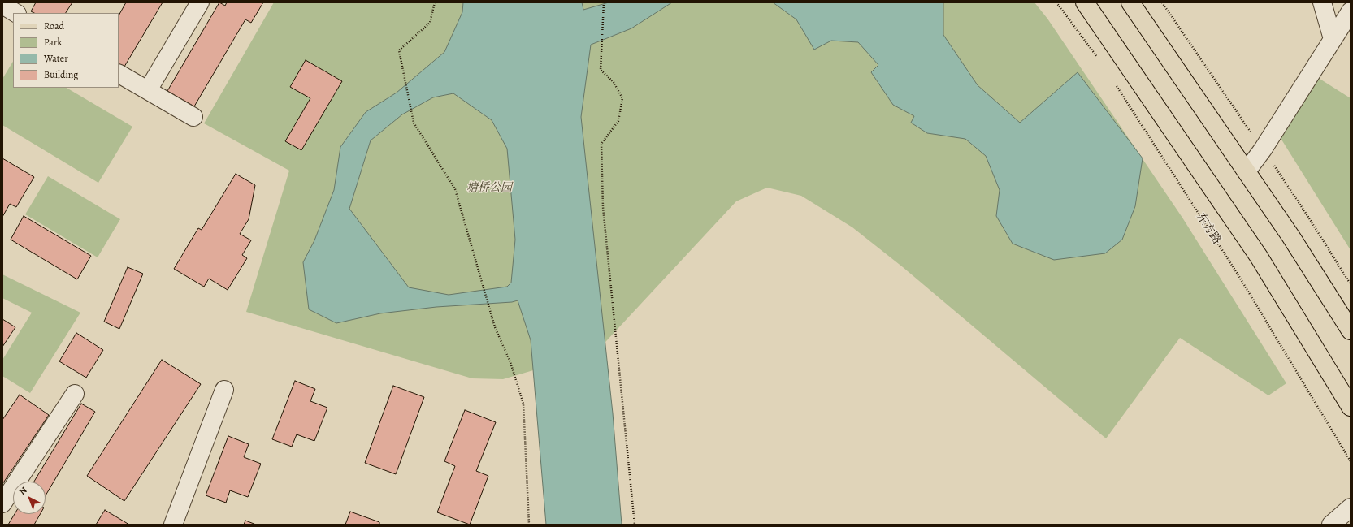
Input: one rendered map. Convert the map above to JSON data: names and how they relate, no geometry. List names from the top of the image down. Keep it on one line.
{"streets":{"path":["东方路"]},"parks":["塘桥公园"],"legend":["Road","Park","Water","Building"],"north":"top left"}
